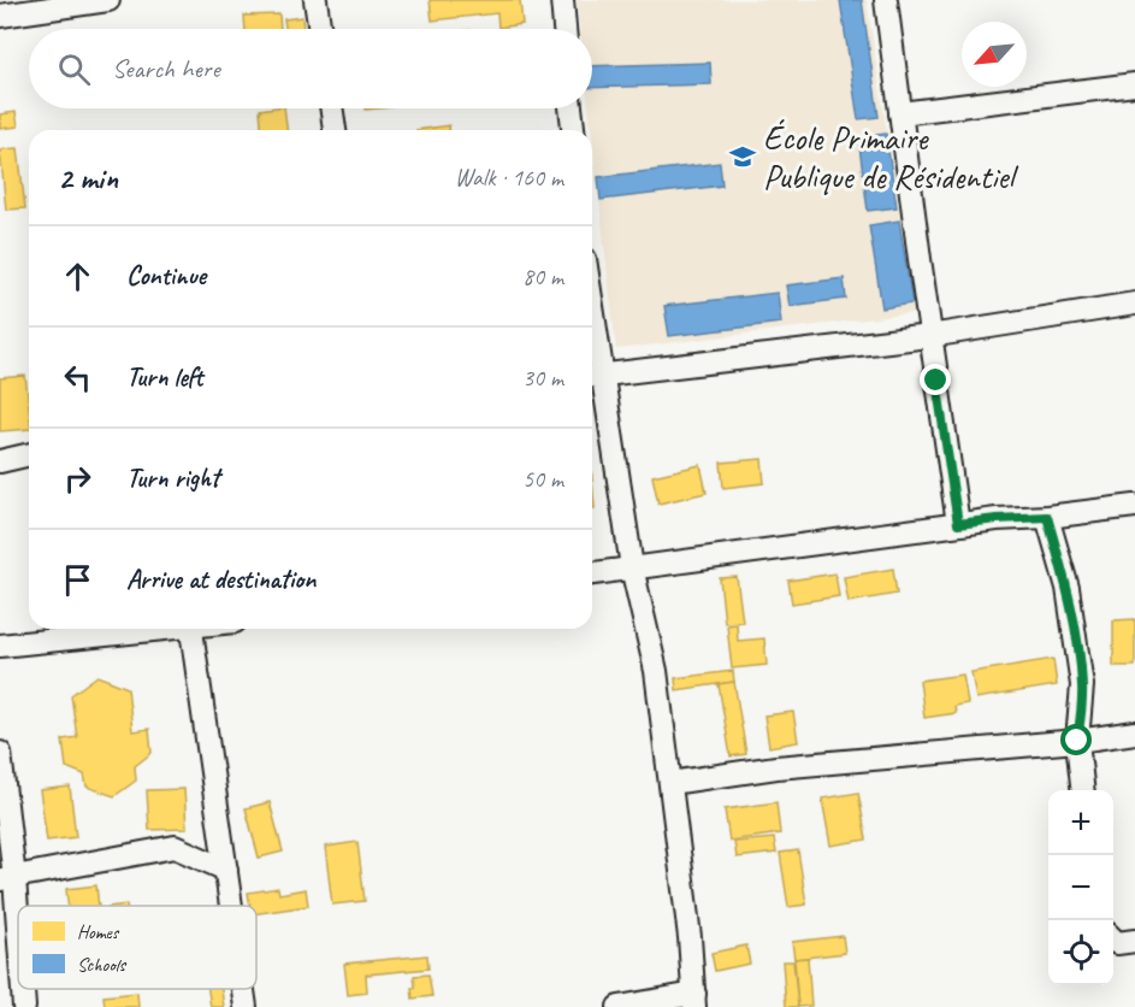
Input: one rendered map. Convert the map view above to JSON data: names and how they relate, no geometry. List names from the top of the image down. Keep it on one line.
{"places":{"school or university":["École Primaire Publique de Résidentiel"]},"legend":["Homes","Schools"],"north":"bottom left","page":{"search":"Search here","heading":["2 min","Walk · 160 m"],"list":[["Continue","80 m"],["Turn left","30 m"],["Turn right","50 m"],"Arrive at destination"],"map_buttons":["+","−"]}}
